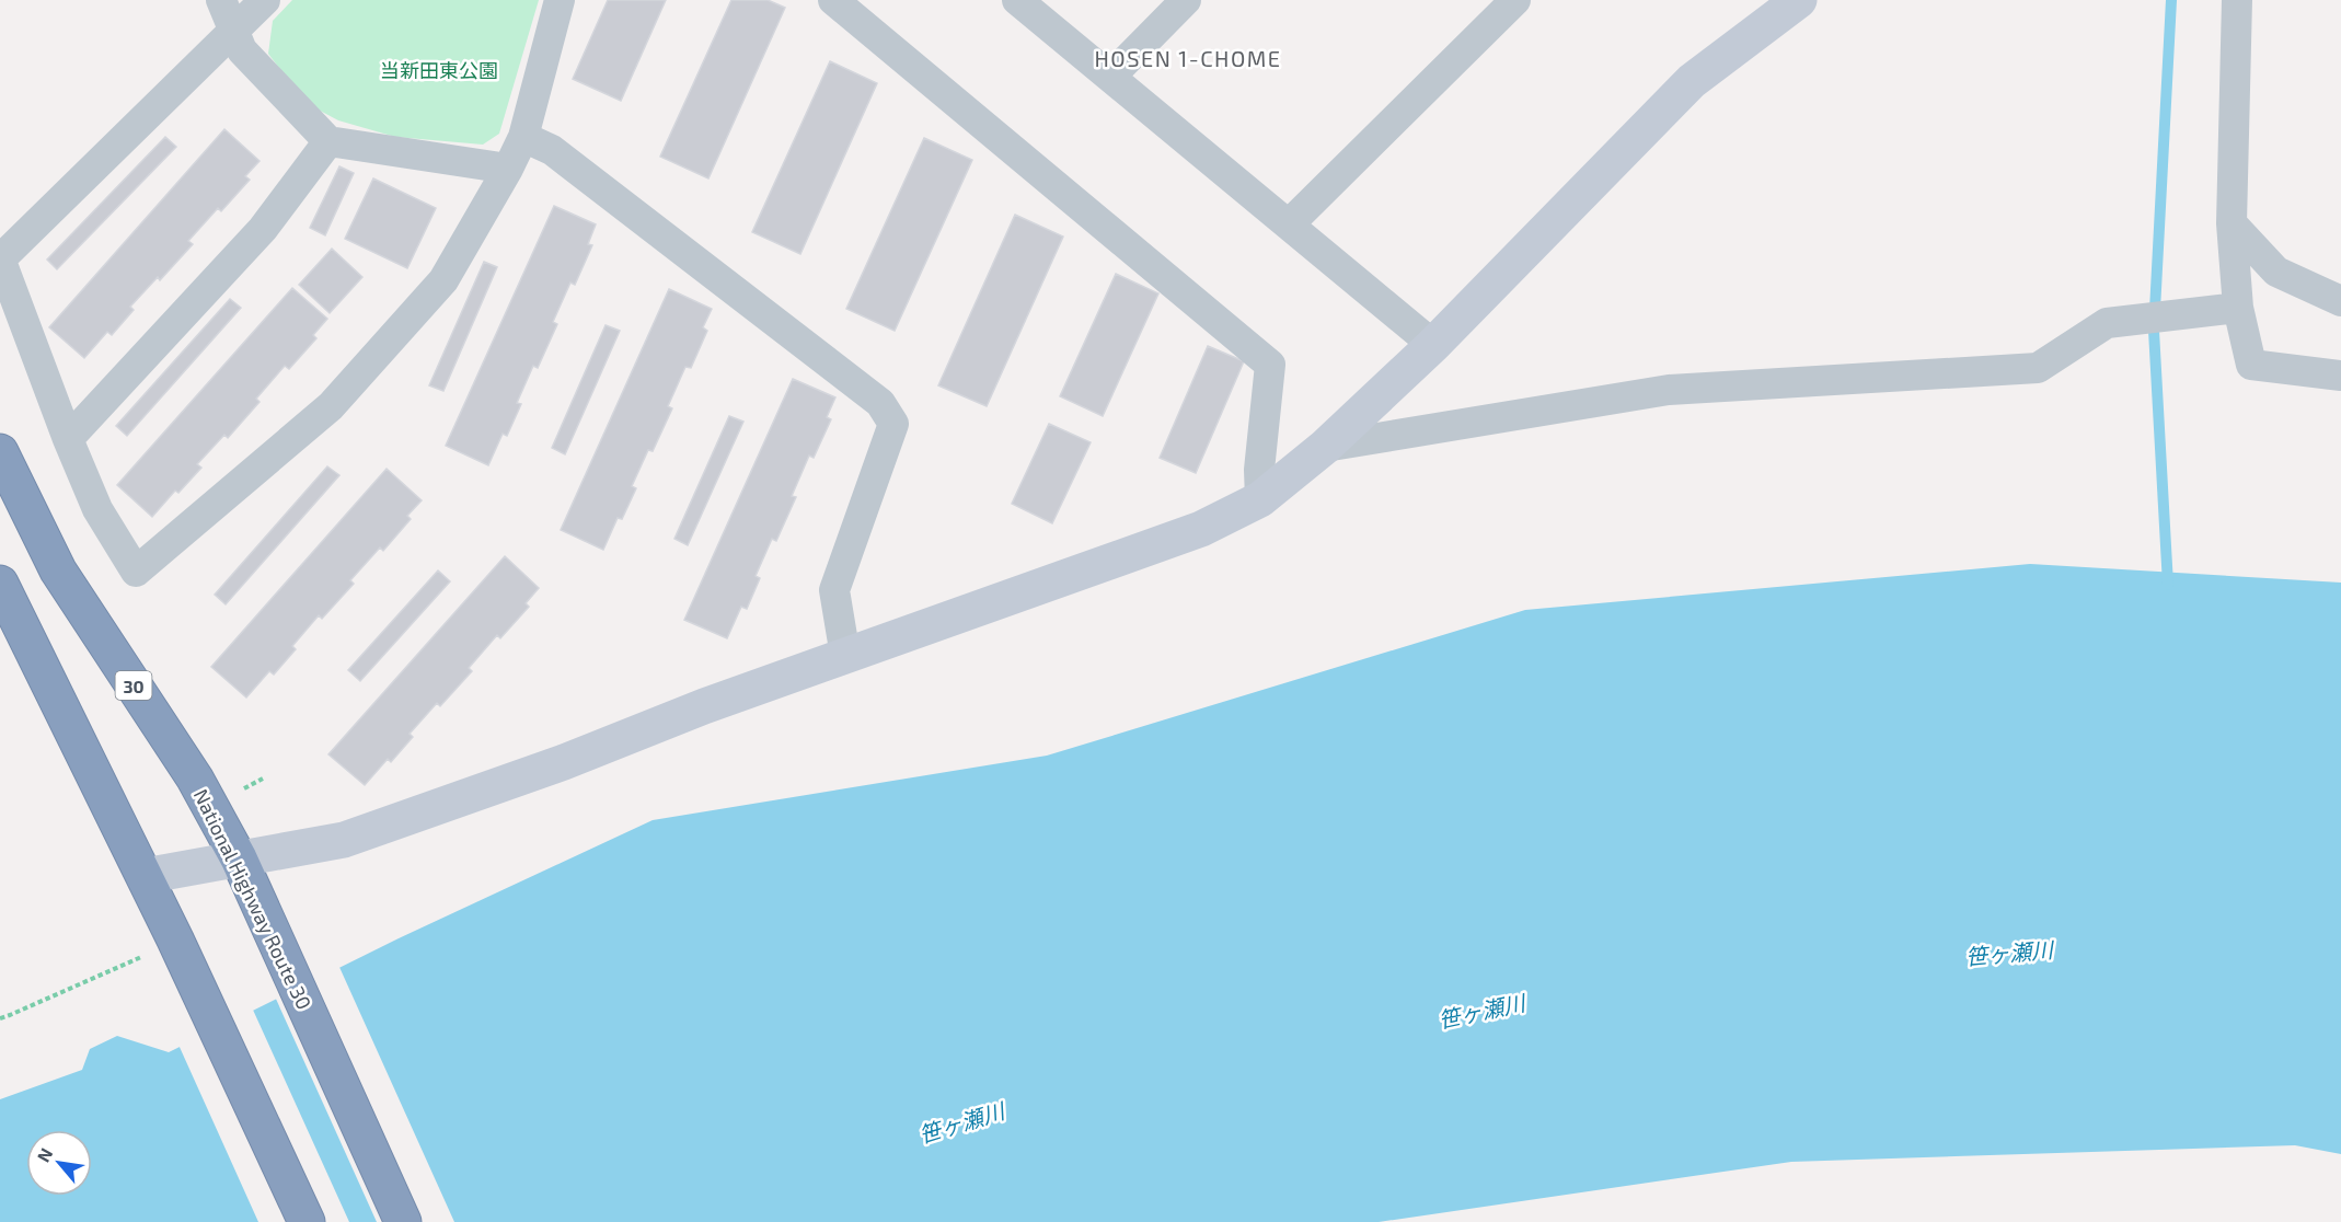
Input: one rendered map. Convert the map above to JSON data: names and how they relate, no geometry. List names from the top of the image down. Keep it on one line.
{"streets":{"highway":["30","National Highway Route 30"]},"districts":["HOSEN 1-CHOME"],"water":["笹ヶ瀬川"],"parks":["当新田東公園"],"north":"top left"}
